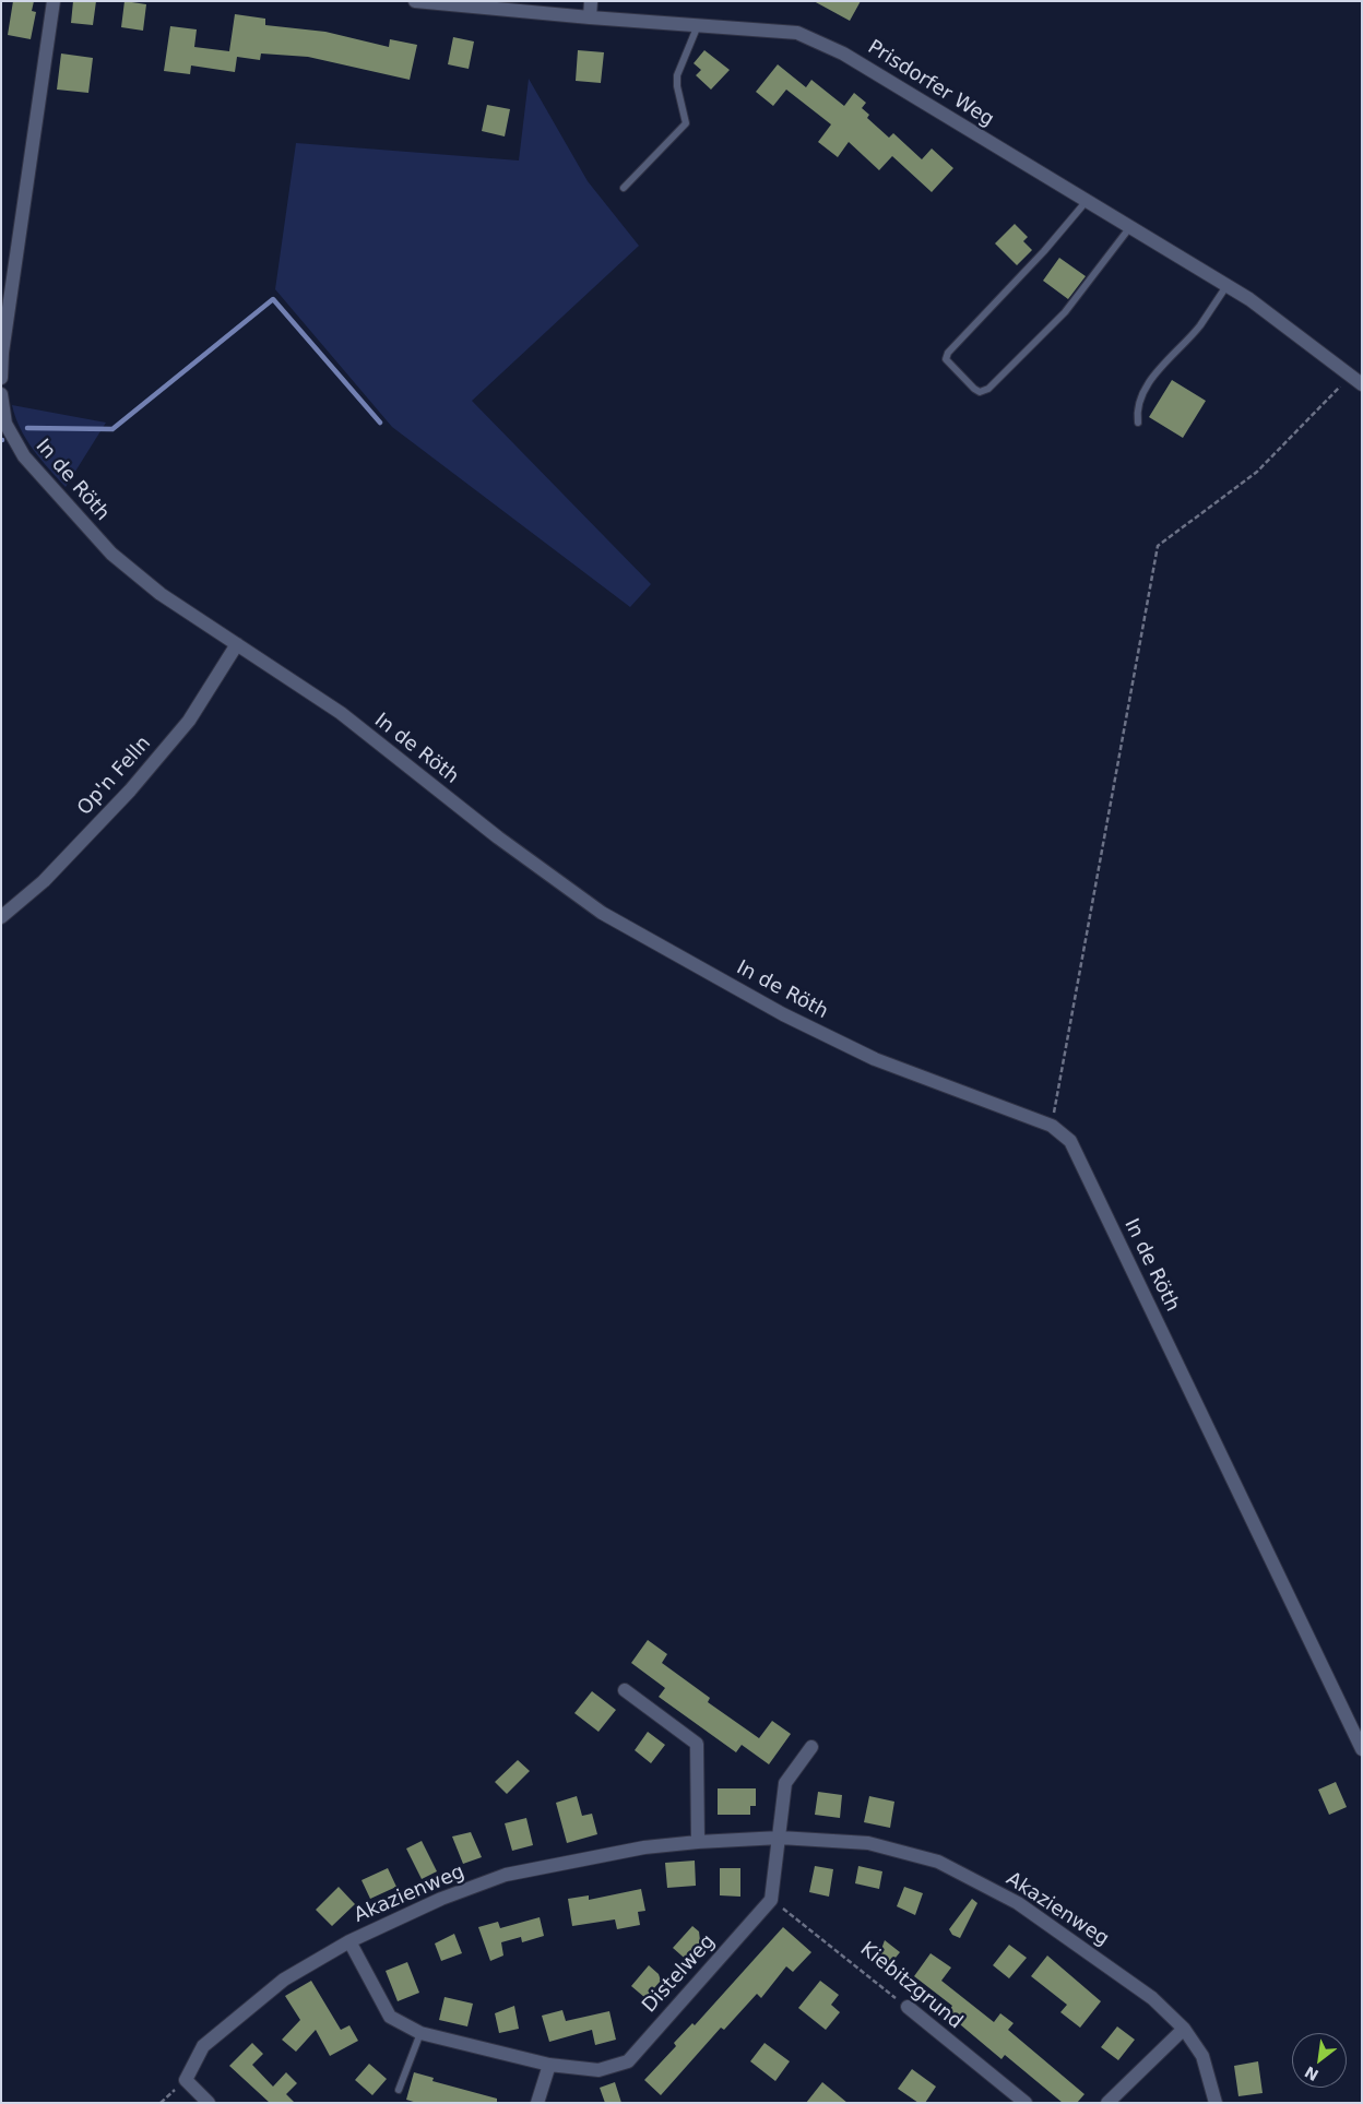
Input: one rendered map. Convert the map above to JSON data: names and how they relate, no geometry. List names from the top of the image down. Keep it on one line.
{"streets":{"street":["Prisdorfer Weg","In de Röth","Op'n Felln","Akazienweg","Distelweg","Kiebitzgrund"]},"crossings":[["In de Röth","Op'n Felln"],["Akazienweg","Distelweg"],["Distelweg","Kiebitzgrund"]],"north":"bottom left"}
